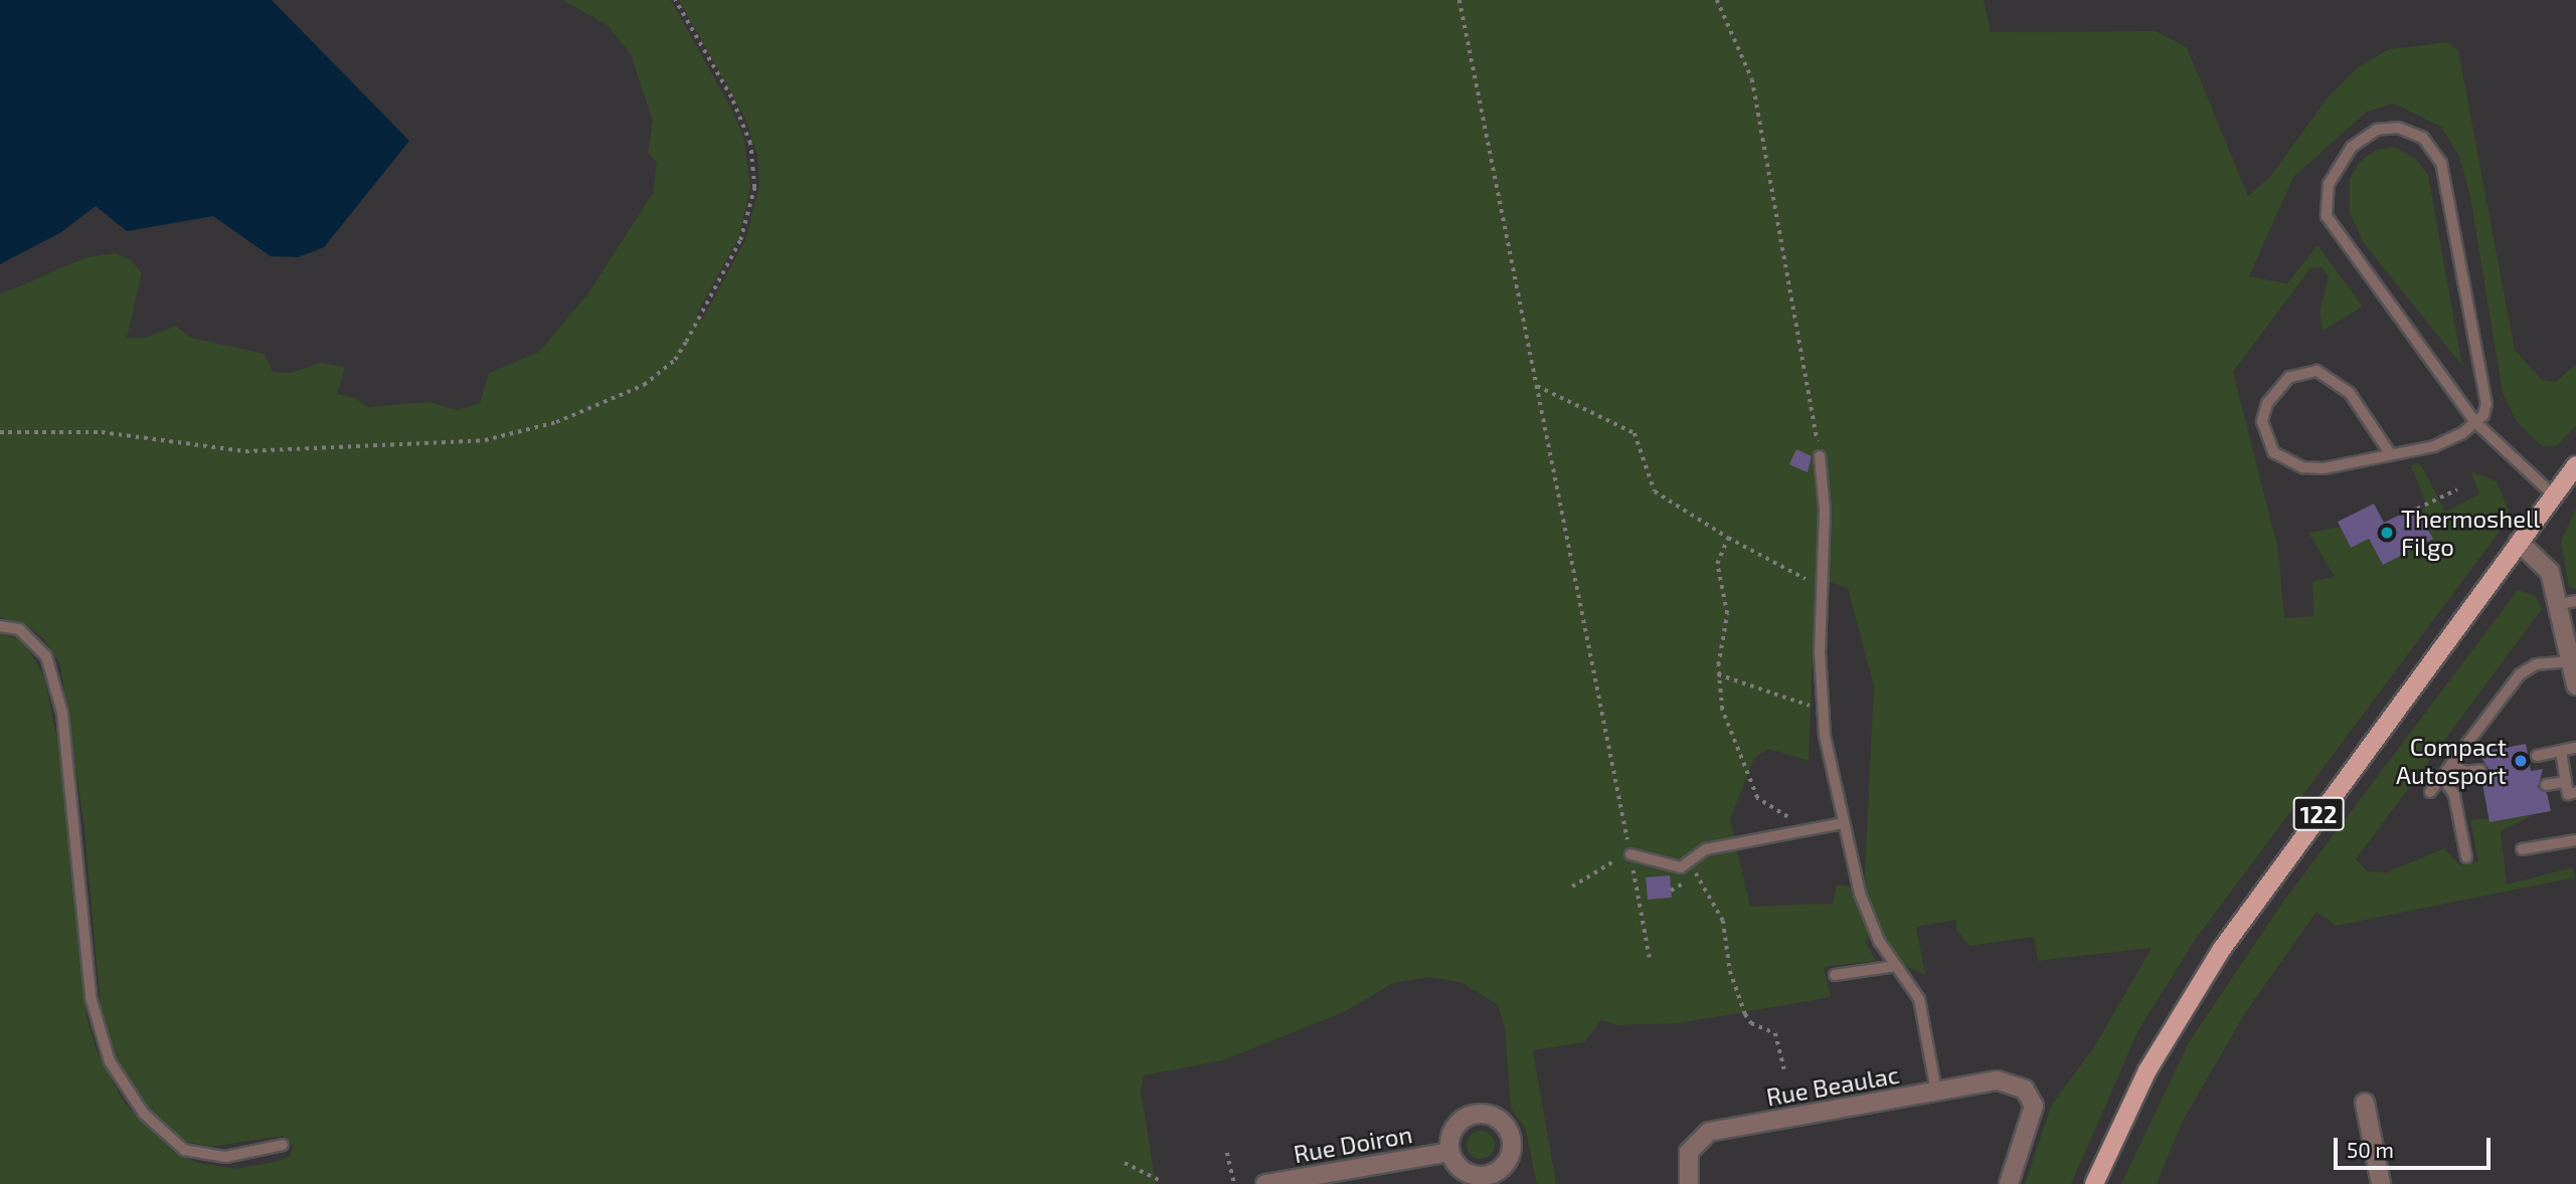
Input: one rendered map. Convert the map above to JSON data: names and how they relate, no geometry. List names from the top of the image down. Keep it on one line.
{"streets":{"main road":["122"],"street":["Rue Beaulac","Rue Doiron"]},"places":["Thermoshell Filgo","Compact Autosport"],"scale_bar":"50 m"}
